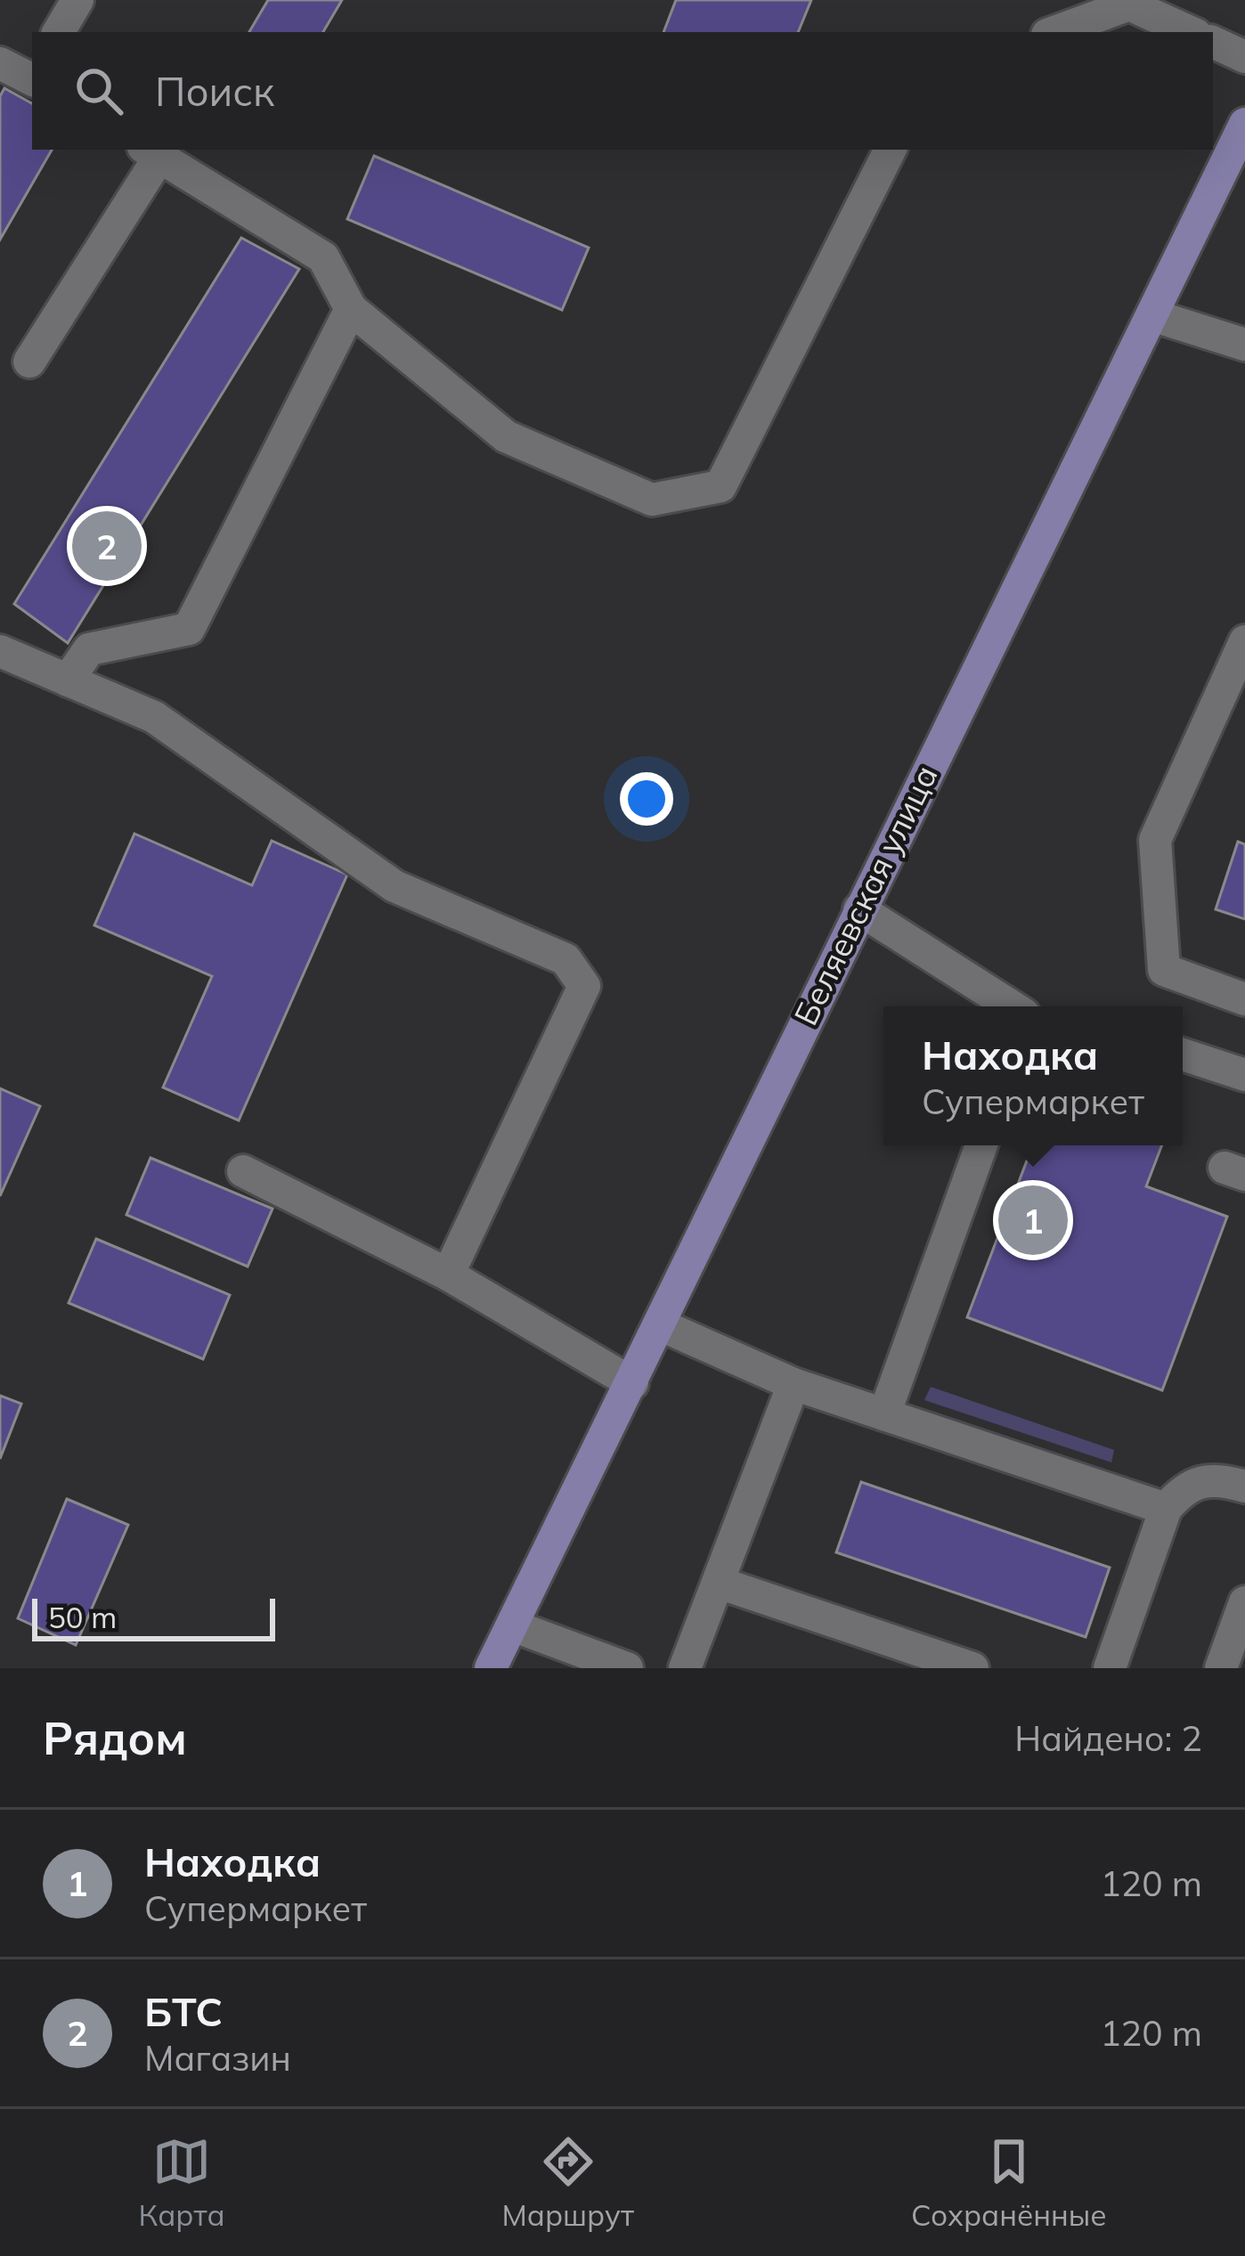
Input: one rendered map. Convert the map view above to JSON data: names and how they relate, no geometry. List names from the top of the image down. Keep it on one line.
{"streets":{"main road":["Беляевская улица"]},"scale_bar":"50 m","page":{"search":"Поиск","pins":["2","1"],"popup":["Находка","Супермаркет"],"scale":"50 m","heading":["Рядом","Найдено: 2"],"list":[{"mark":"1","name":"Находка","note":"Супермаркет","value":"120 m"},{"mark":"2","name":"БТС","note":"Магазин","value":"120 m"}],"nav":["Карта","Маршрут","Сохранённые"]}}
